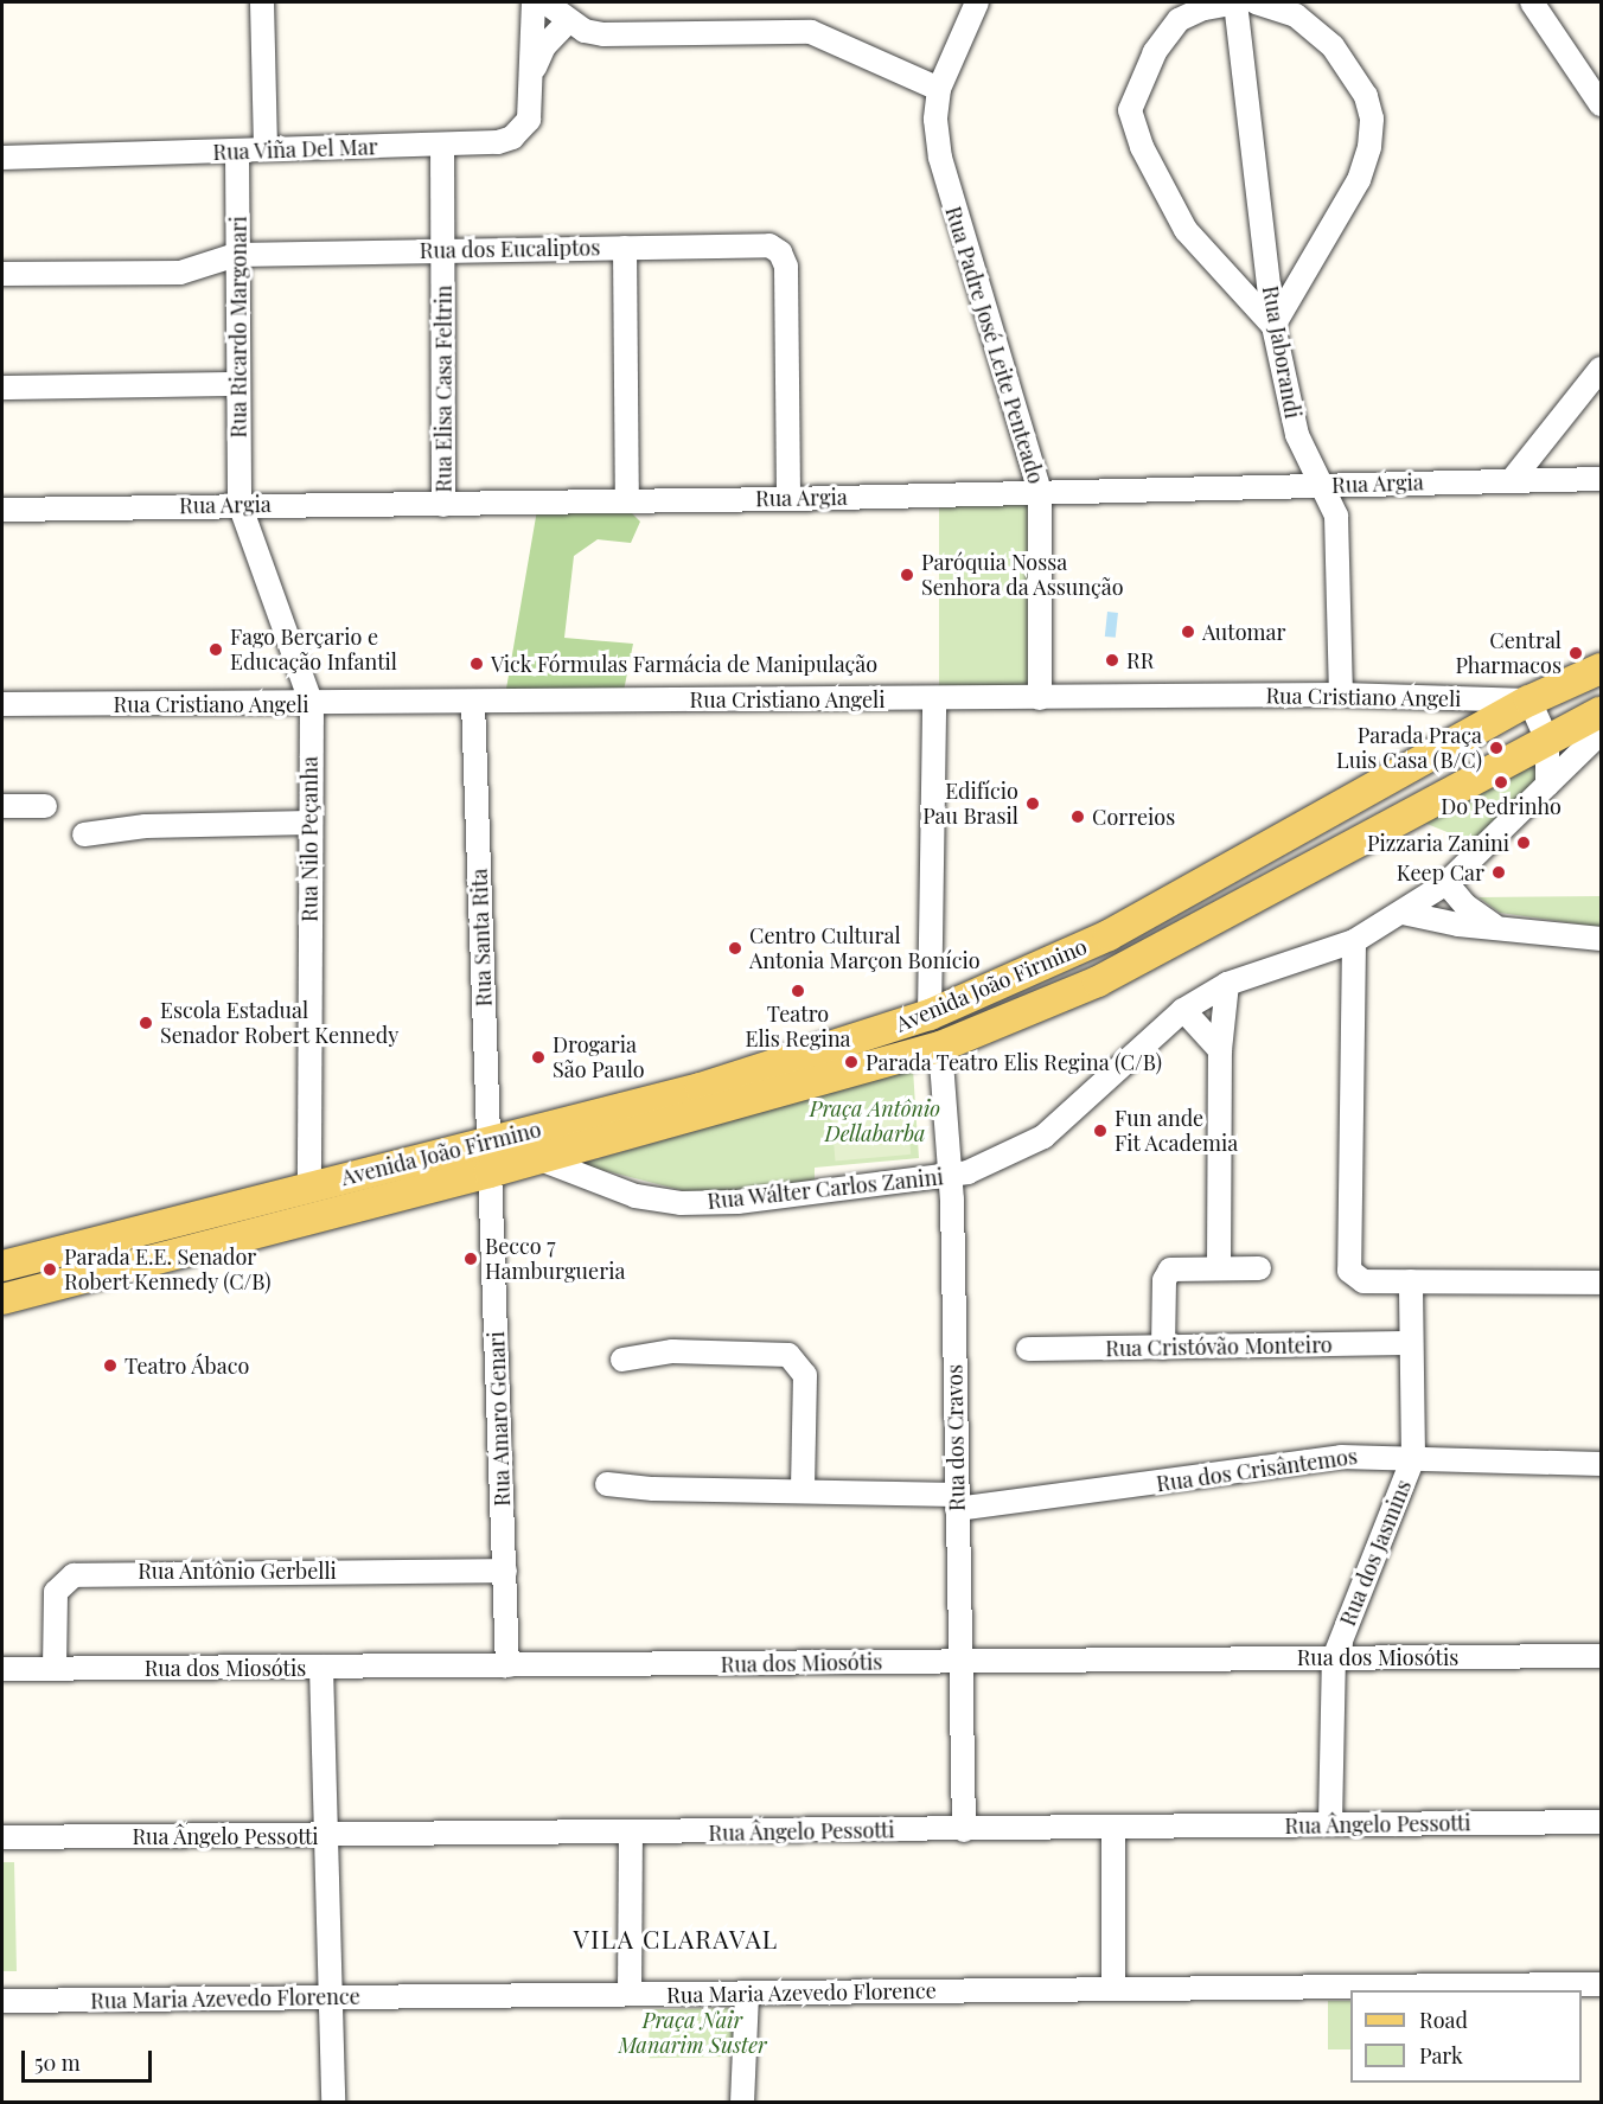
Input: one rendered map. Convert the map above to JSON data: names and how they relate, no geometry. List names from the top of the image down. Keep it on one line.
{"streets":{"main road":["Avenida João Firmino"],"street":["Rua Viña Del Mar","Rua dos Eucaliptos","Rua Ricardo Margonari","Rua Padre José Leite Penteado","Rua Jaborandi","Rua Elisa Casa Feltrin","Rua Argia","Rua Cristiano Angeli","Rua Nilo Peçanha","Rua Santa Rita","Rua Wálter Carlos Zanini","Rua Cristóvão Monteiro","Rua Amaro Genari","Rua dos Cravos","Rua dos Crisântemos","Rua dos Jasmins","Rua Antônio Gerbelli","Rua dos Miosótis","Rua Ângelo Pessotti","Rua Maria Azevedo Florence"]},"crossings":[["Rua Viña Del Mar","Rua Ricardo Margonari"],["Rua Viña Del Mar","Rua Elisa Casa Feltrin"],["Rua dos Eucaliptos","Rua Ricardo Margonari"],["Rua dos Eucaliptos","Rua Elisa Casa Feltrin"],["Rua dos Eucaliptos","Rua Argia"],["Rua Ricardo Margonari","Rua Argia"],["Rua Ricardo Margonari","Rua Nilo Peçanha"],["Rua Padre José Leite Penteado","Rua Argia"],["Rua Padre José Leite Penteado","Rua Cristiano Angeli"],["Rua Jaborandi","Rua Argia"],["Rua Jaborandi","Rua Cristiano Angeli"],["Rua Elisa Casa Feltrin","Rua Argia"],["Rua Argia","Rua Nilo Peçanha"],["Rua Cristiano Angeli","Rua Nilo Peçanha"],["Rua Cristiano Angeli","Rua Santa Rita"],["Rua Cristiano Angeli","Avenida João Firmino"],["Rua Nilo Peçanha","Avenida João Firmino"],["Rua Santa Rita","Avenida João Firmino"],["Rua Santa Rita","Rua Amaro Genari"],["Avenida João Firmino","Rua Wálter Carlos Zanini"],["Avenida João Firmino","Rua Amaro Genari"],["Avenida João Firmino","Rua dos Cravos"],["Rua Wálter Carlos Zanini","Rua dos Cravos"],["Rua Cristóvão Monteiro","Rua dos Jasmins"],["Rua Amaro Genari","Rua Antônio Gerbelli"],["Rua Amaro Genari","Rua dos Miosótis"],["Rua dos Cravos","Rua dos Crisântemos"],["Rua dos Cravos","Rua dos Miosótis"],["Rua dos Cravos","Rua Ângelo Pessotti"],["Rua dos Crisântemos","Rua dos Jasmins"],["Rua dos Jasmins","Rua dos Miosótis"],["Rua dos Jasmins","Rua Ângelo Pessotti"],["Rua Antônio Gerbelli","Rua dos Miosótis"]],"districts":["VILA CLARAVAL"],"parks":["Praça Antônio Dellabarba","Praça Nair Manarim Suster"],"places":["Paróquia Nossa Senhora da Assunção","Automar","Fago Berçario e Educação Infantil","Central Pharmacos","RR","Vick Fórmulas Farmácia de Manipulação","Parada Praça Luis Casa (B/C)","Do Pedrinho","Edifício Pau Brasil","Correios","Pizzaria Zanini","Keep Car","Centro Cultural Antonia Marçon Bonício","Teatro Elis Regina","Escola Estadual Senador Robert Kennedy","Drogaria São Paulo","Parada Teatro Elis Regina (C/B)","Fun ande Fit Academia","Becco 7 Hamburgueria","Parada E.E. Senador Robert Kennedy (C/B)","Teatro Ábaco"],"legend":["Road","Park"],"scale_bar":"50 m"}
